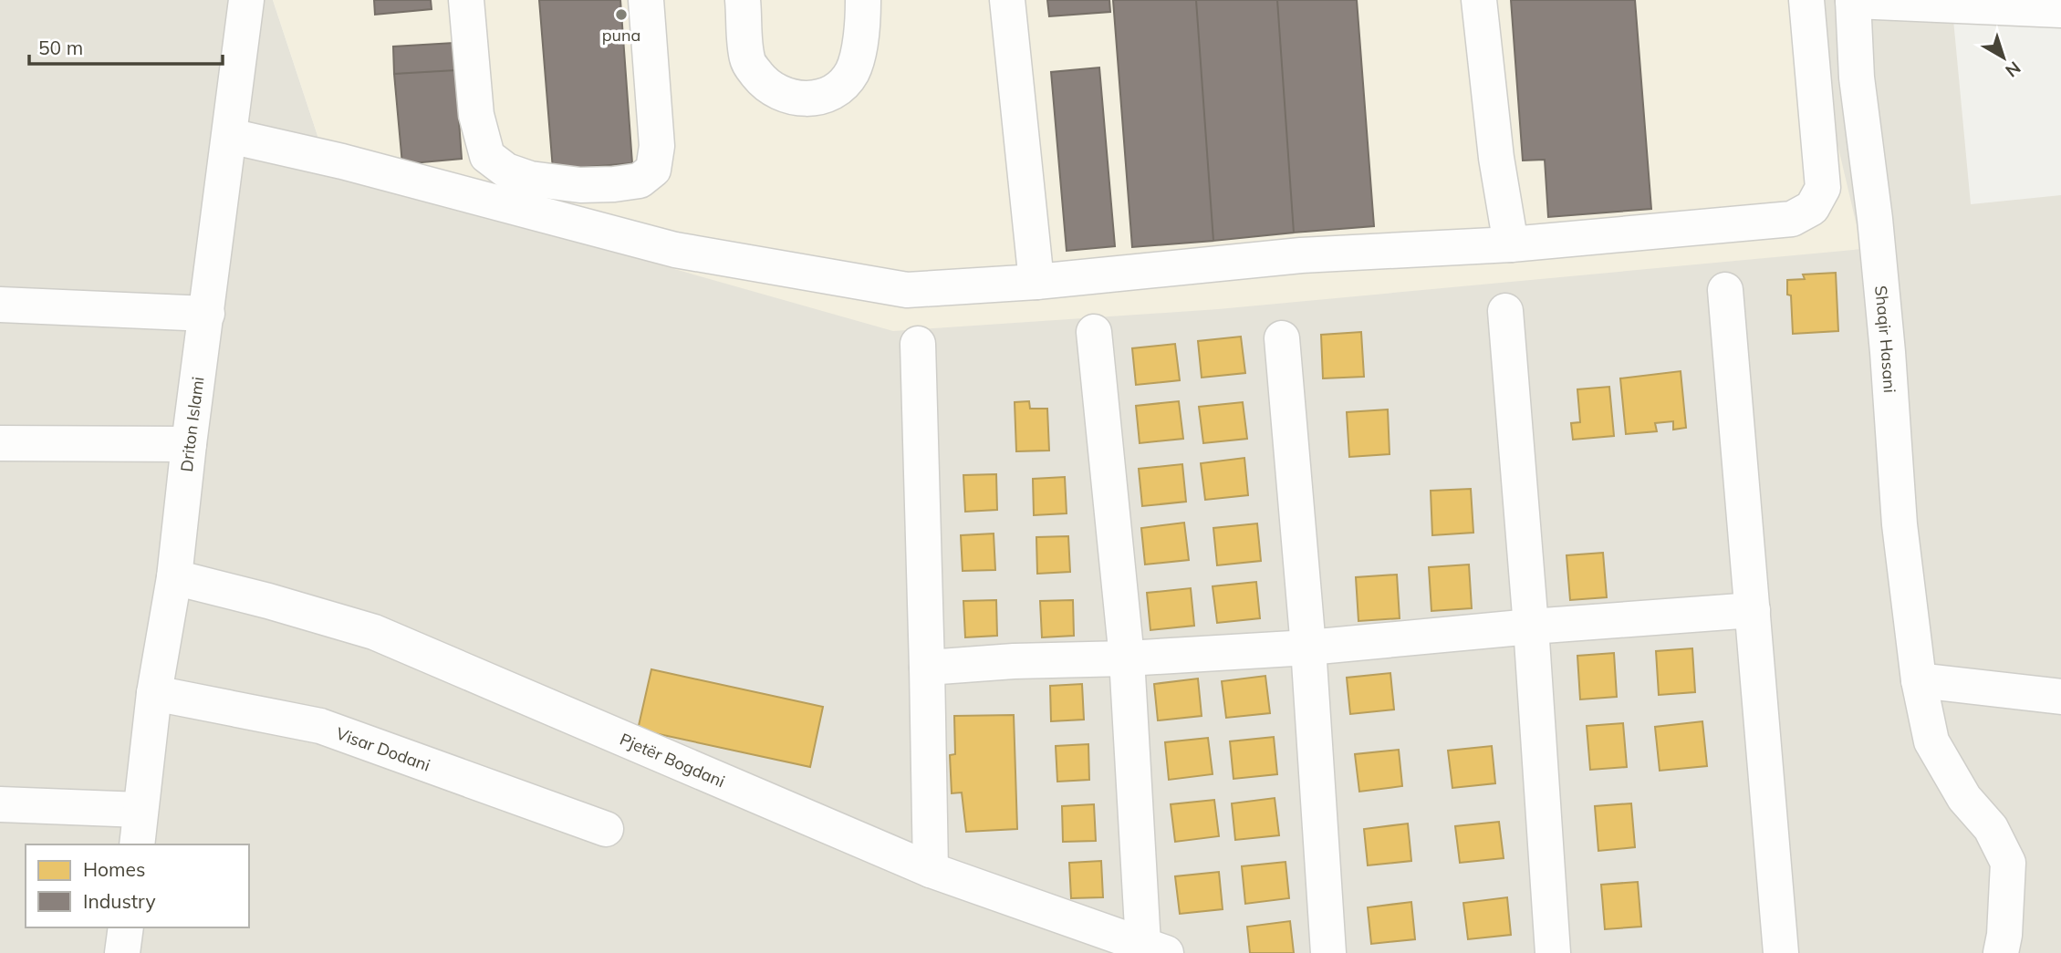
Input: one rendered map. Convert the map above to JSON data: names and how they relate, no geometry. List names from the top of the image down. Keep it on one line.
{"streets":{"street":["Shaqir Hasani","Driton Islami","Visar Dodani","Pjetër Bogdani"]},"crossings":[["Driton Islami","Visar Dodani"],["Driton Islami","Pjetër Bogdani"]],"places":["puna"],"legend":["Homes","Industry"],"scale_bar":"50 m","north":"bottom right"}
